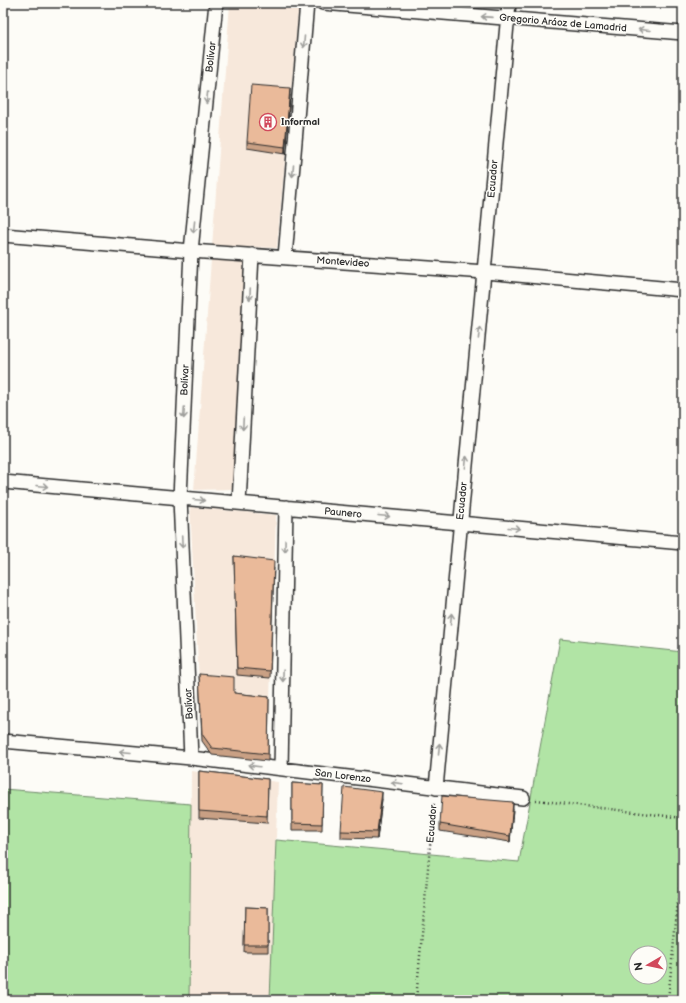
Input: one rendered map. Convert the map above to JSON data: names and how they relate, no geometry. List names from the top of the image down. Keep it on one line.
{"streets":{"street":["Gregorio Aráoz de Lamadrid","Bolívar","Ecuador","Montevideo","Paunero","San Lorenzo"]},"crossings":[["Gregorio Aráoz de Lamadrid","Ecuador"],["Bolívar","Montevideo"],["Bolívar","Paunero"],["Bolívar","San Lorenzo"],["Ecuador","Montevideo"],["Ecuador","Paunero"],["Ecuador","San Lorenzo"]],"one_way":["Gregorio Aráoz de Lamadrid","Ecuador","Paunero","San Lorenzo"],"places":{"building":["Informal"]},"north":"left"}
